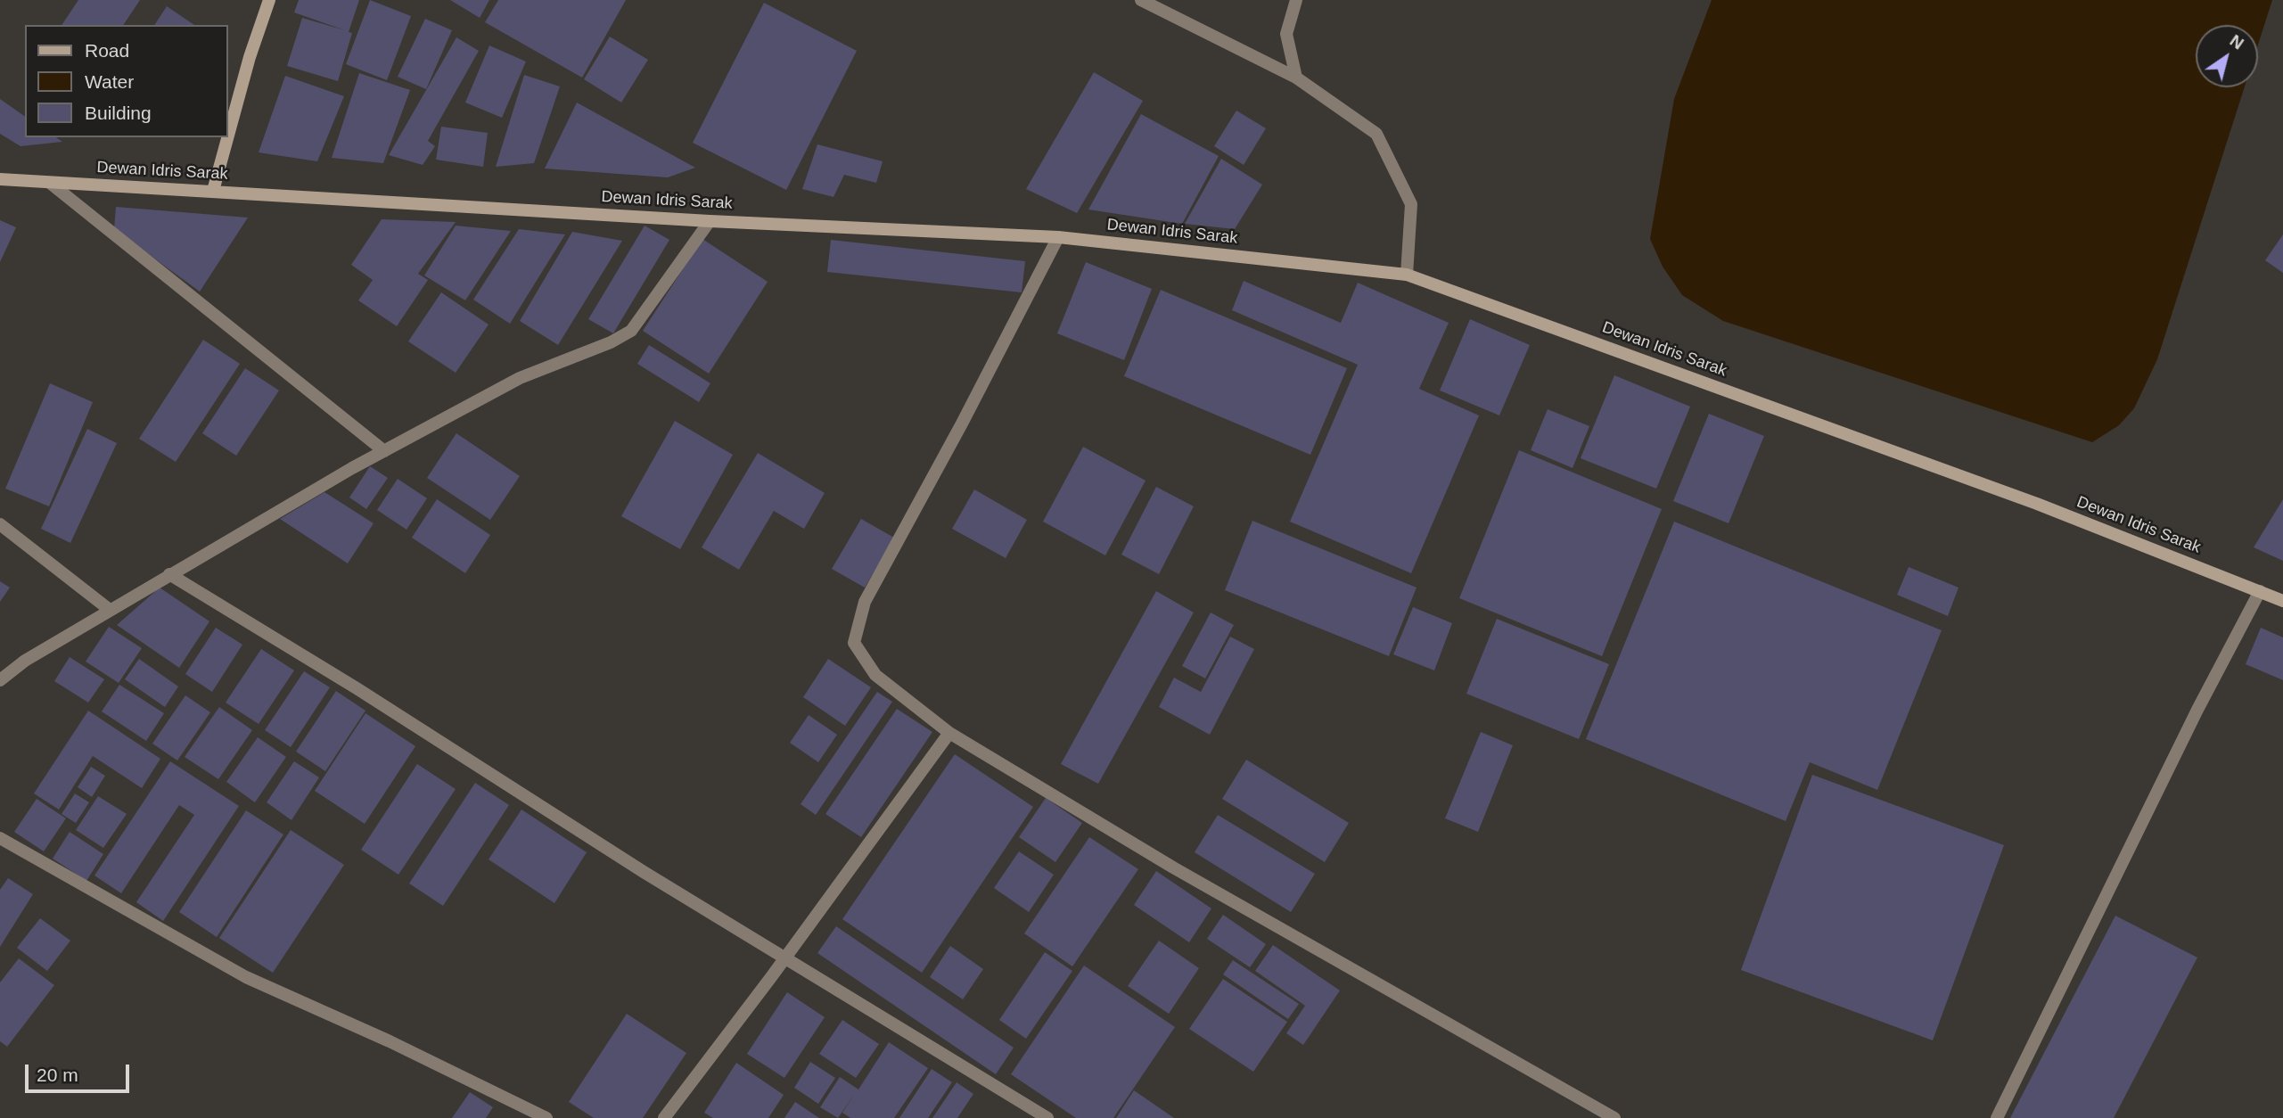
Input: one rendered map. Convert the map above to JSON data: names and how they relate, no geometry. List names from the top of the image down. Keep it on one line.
{"streets":{"main road":["Dewan Idris Sarak"]},"legend":["Road","Water","Building"],"scale_bar":"20 m","north":"top right"}
